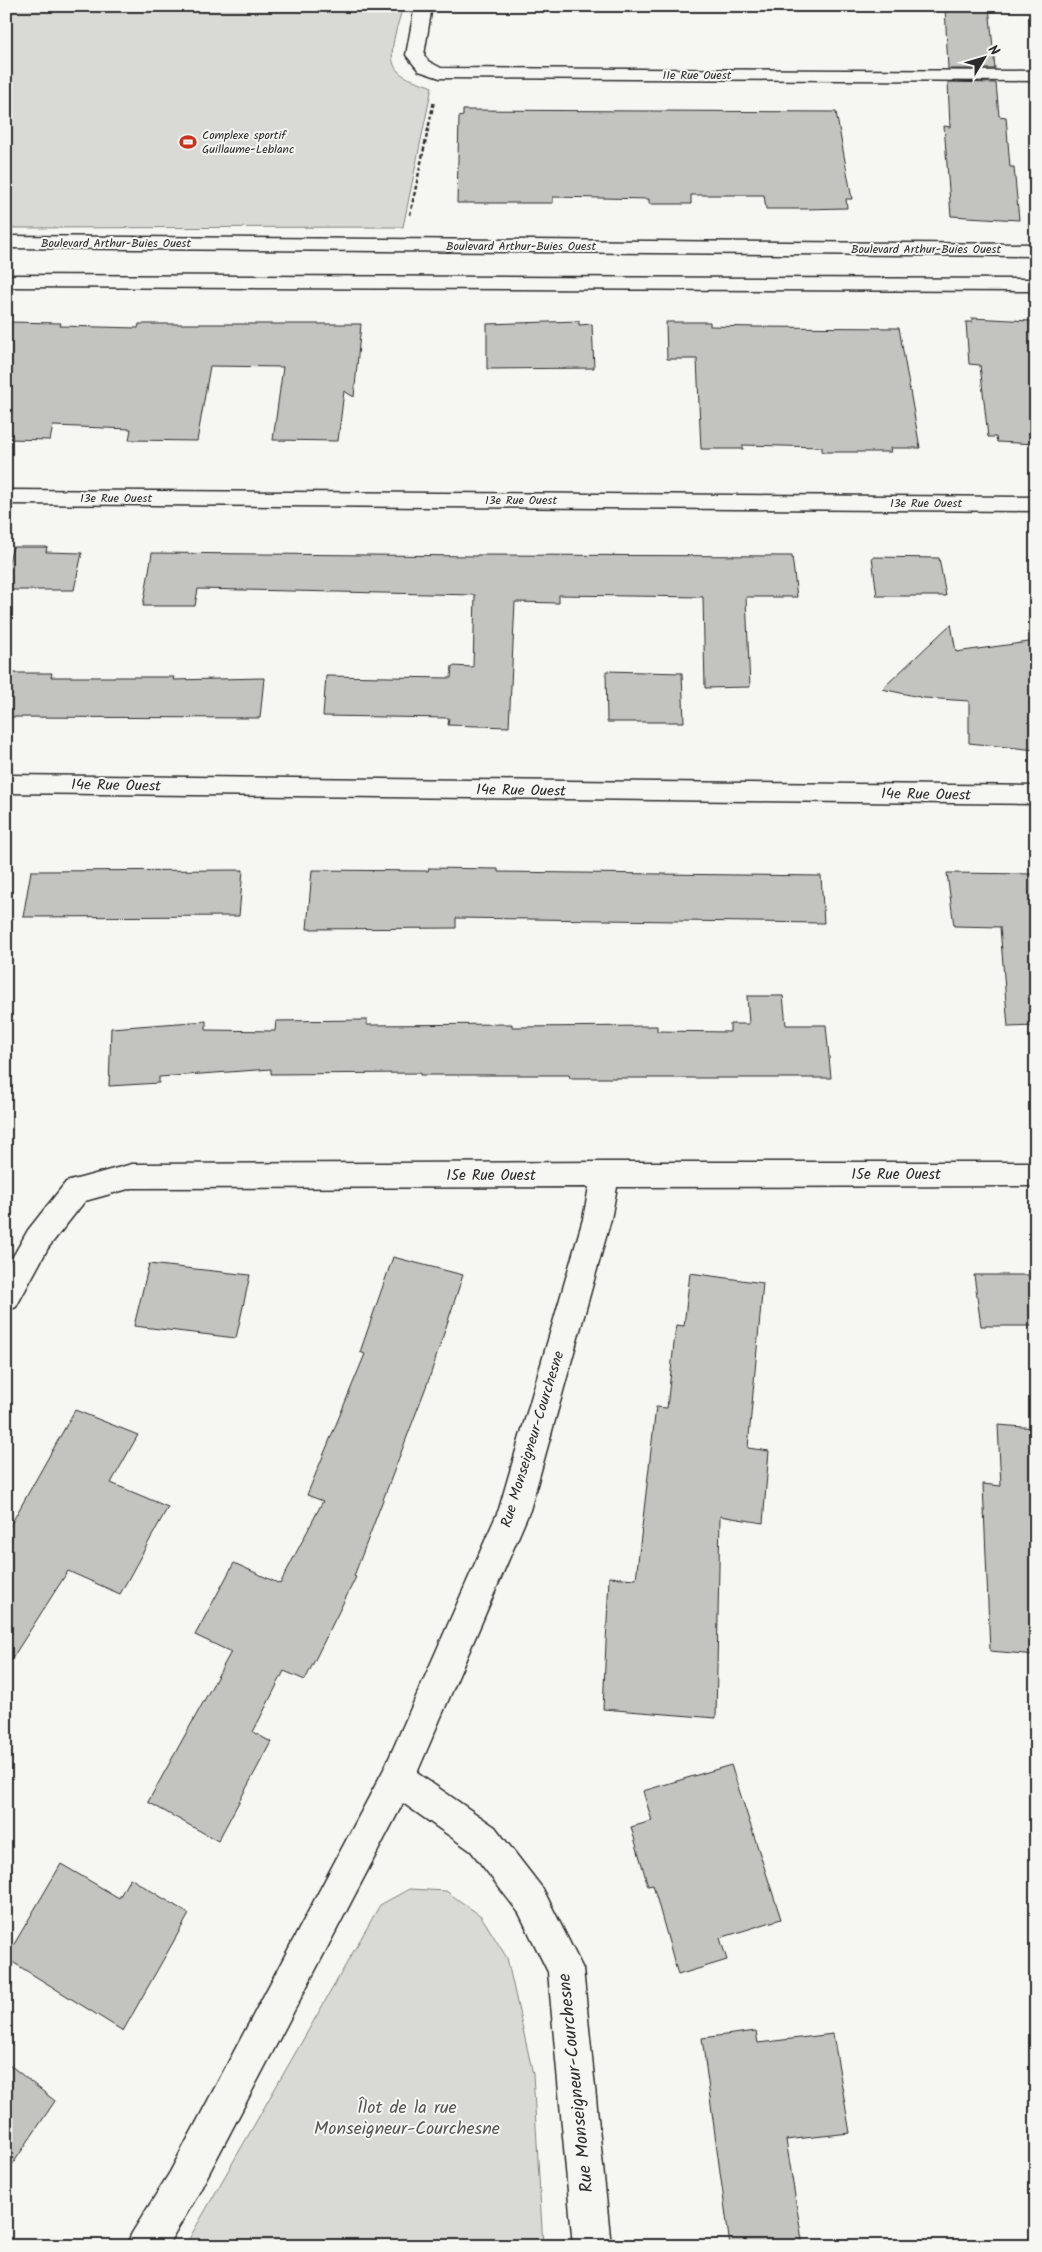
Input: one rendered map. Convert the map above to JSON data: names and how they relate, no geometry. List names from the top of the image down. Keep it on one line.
{"streets":{"street":["11e Rue Ouest","Boulevard Arthur-Buies Ouest","13e Rue Ouest","14e Rue Ouest","15e Rue Ouest","Rue Monseigneur-Courchesne"]},"crossings":[["15e Rue Ouest","Rue Monseigneur-Courchesne"]],"parks":["Îlot de la rue Monseigneur-Courchesne"],"places":{"sports":["Complexe sportif Guillaume-Leblanc"]},"north":"top right"}
